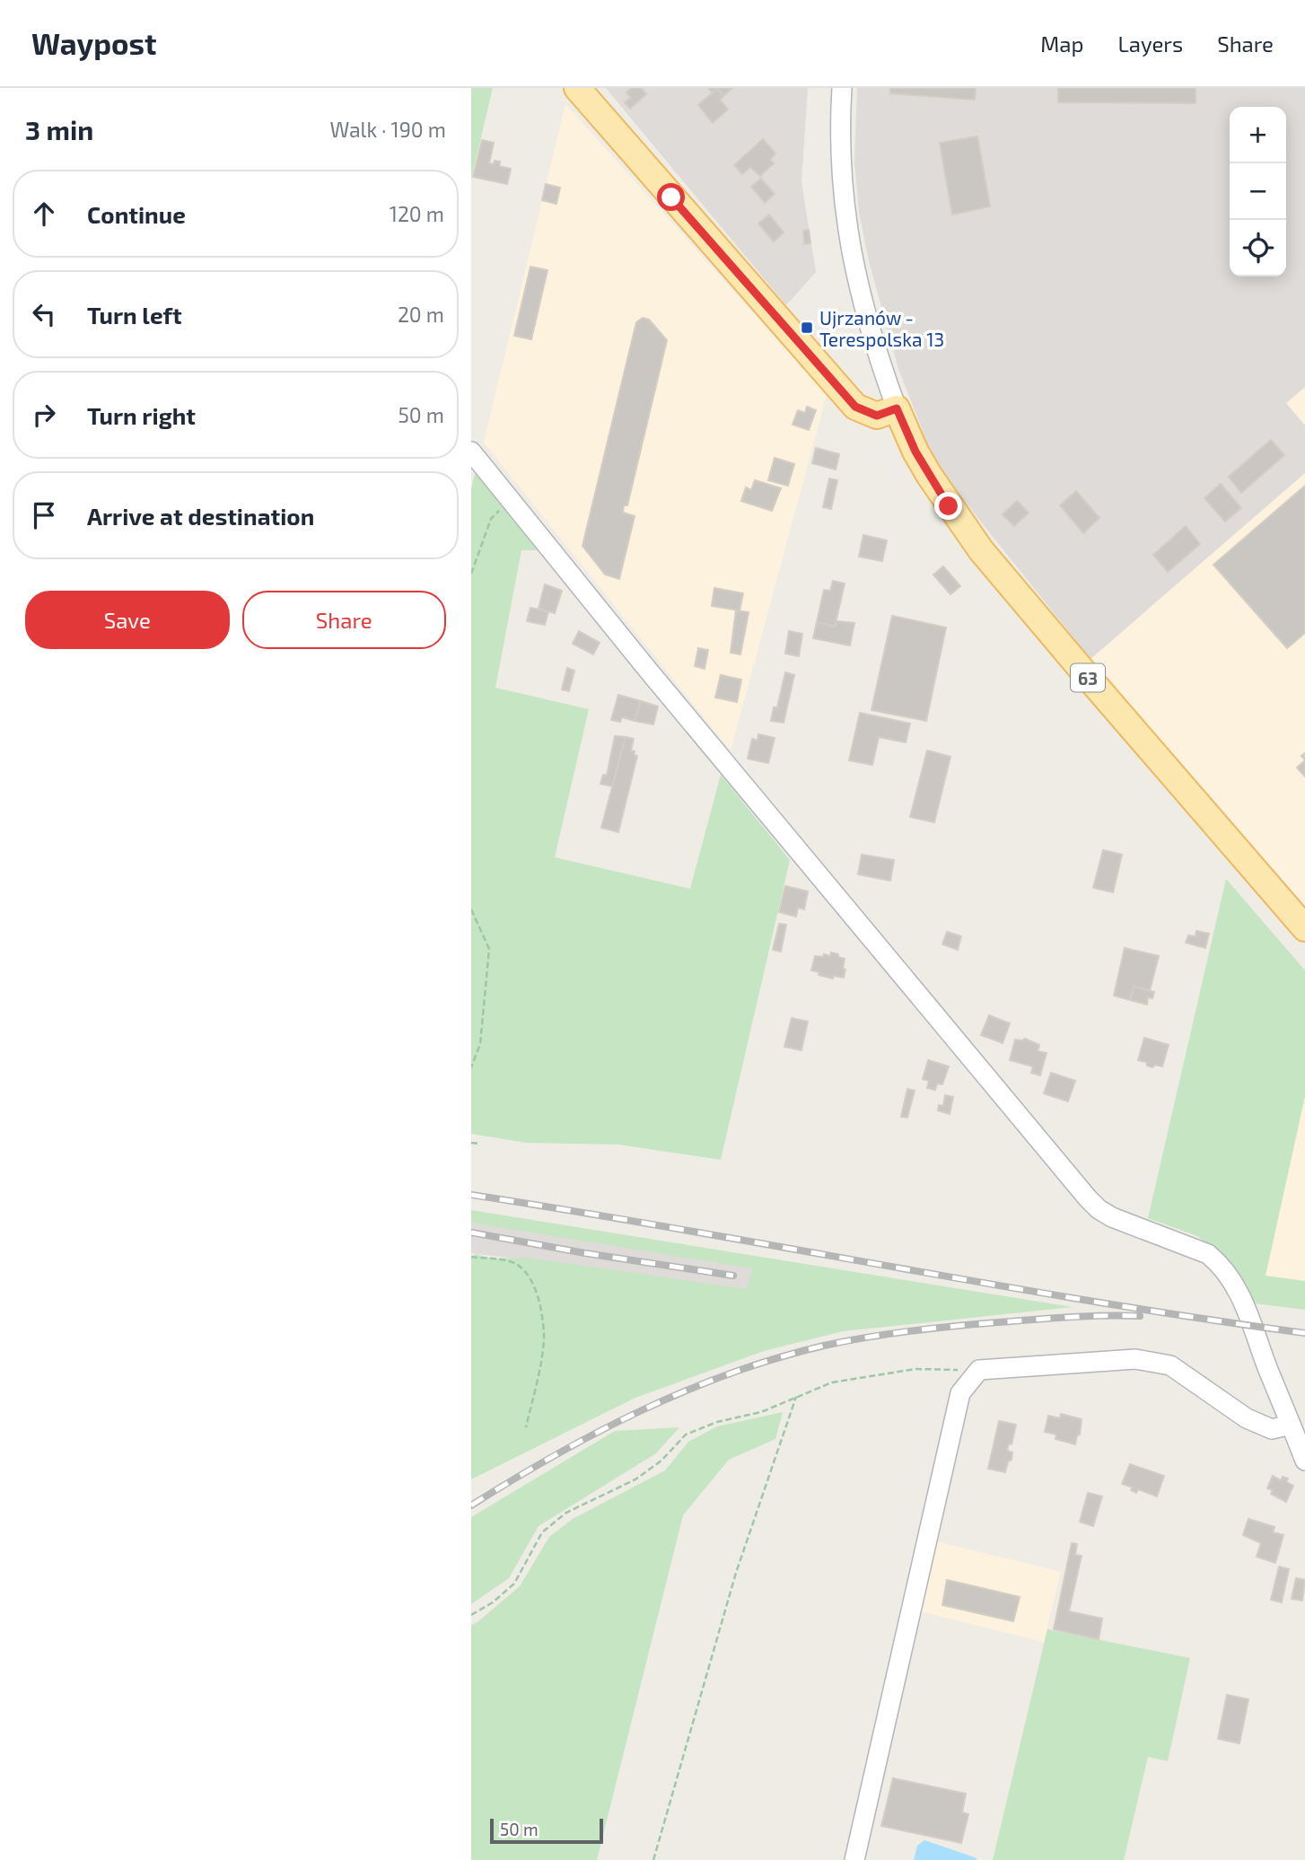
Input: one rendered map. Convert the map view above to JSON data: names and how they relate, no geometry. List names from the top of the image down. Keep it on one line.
{"streets":{"main road":["63"]},"places":{"transit":["Ujrzanów - Terespolska 13"]},"scale_bar":"50 m","page":{"header":"Waypost","nav":["Map","Layers","Share"],"heading":["3 min","Walk · 190 m"],"map_buttons":["+","−"],"list":[["Continue","120 m"],["Turn left","20 m"],["Turn right","50 m"],"Arrive at destination"],"buttons":["Save","Share"],"scale":"50 m"}}
